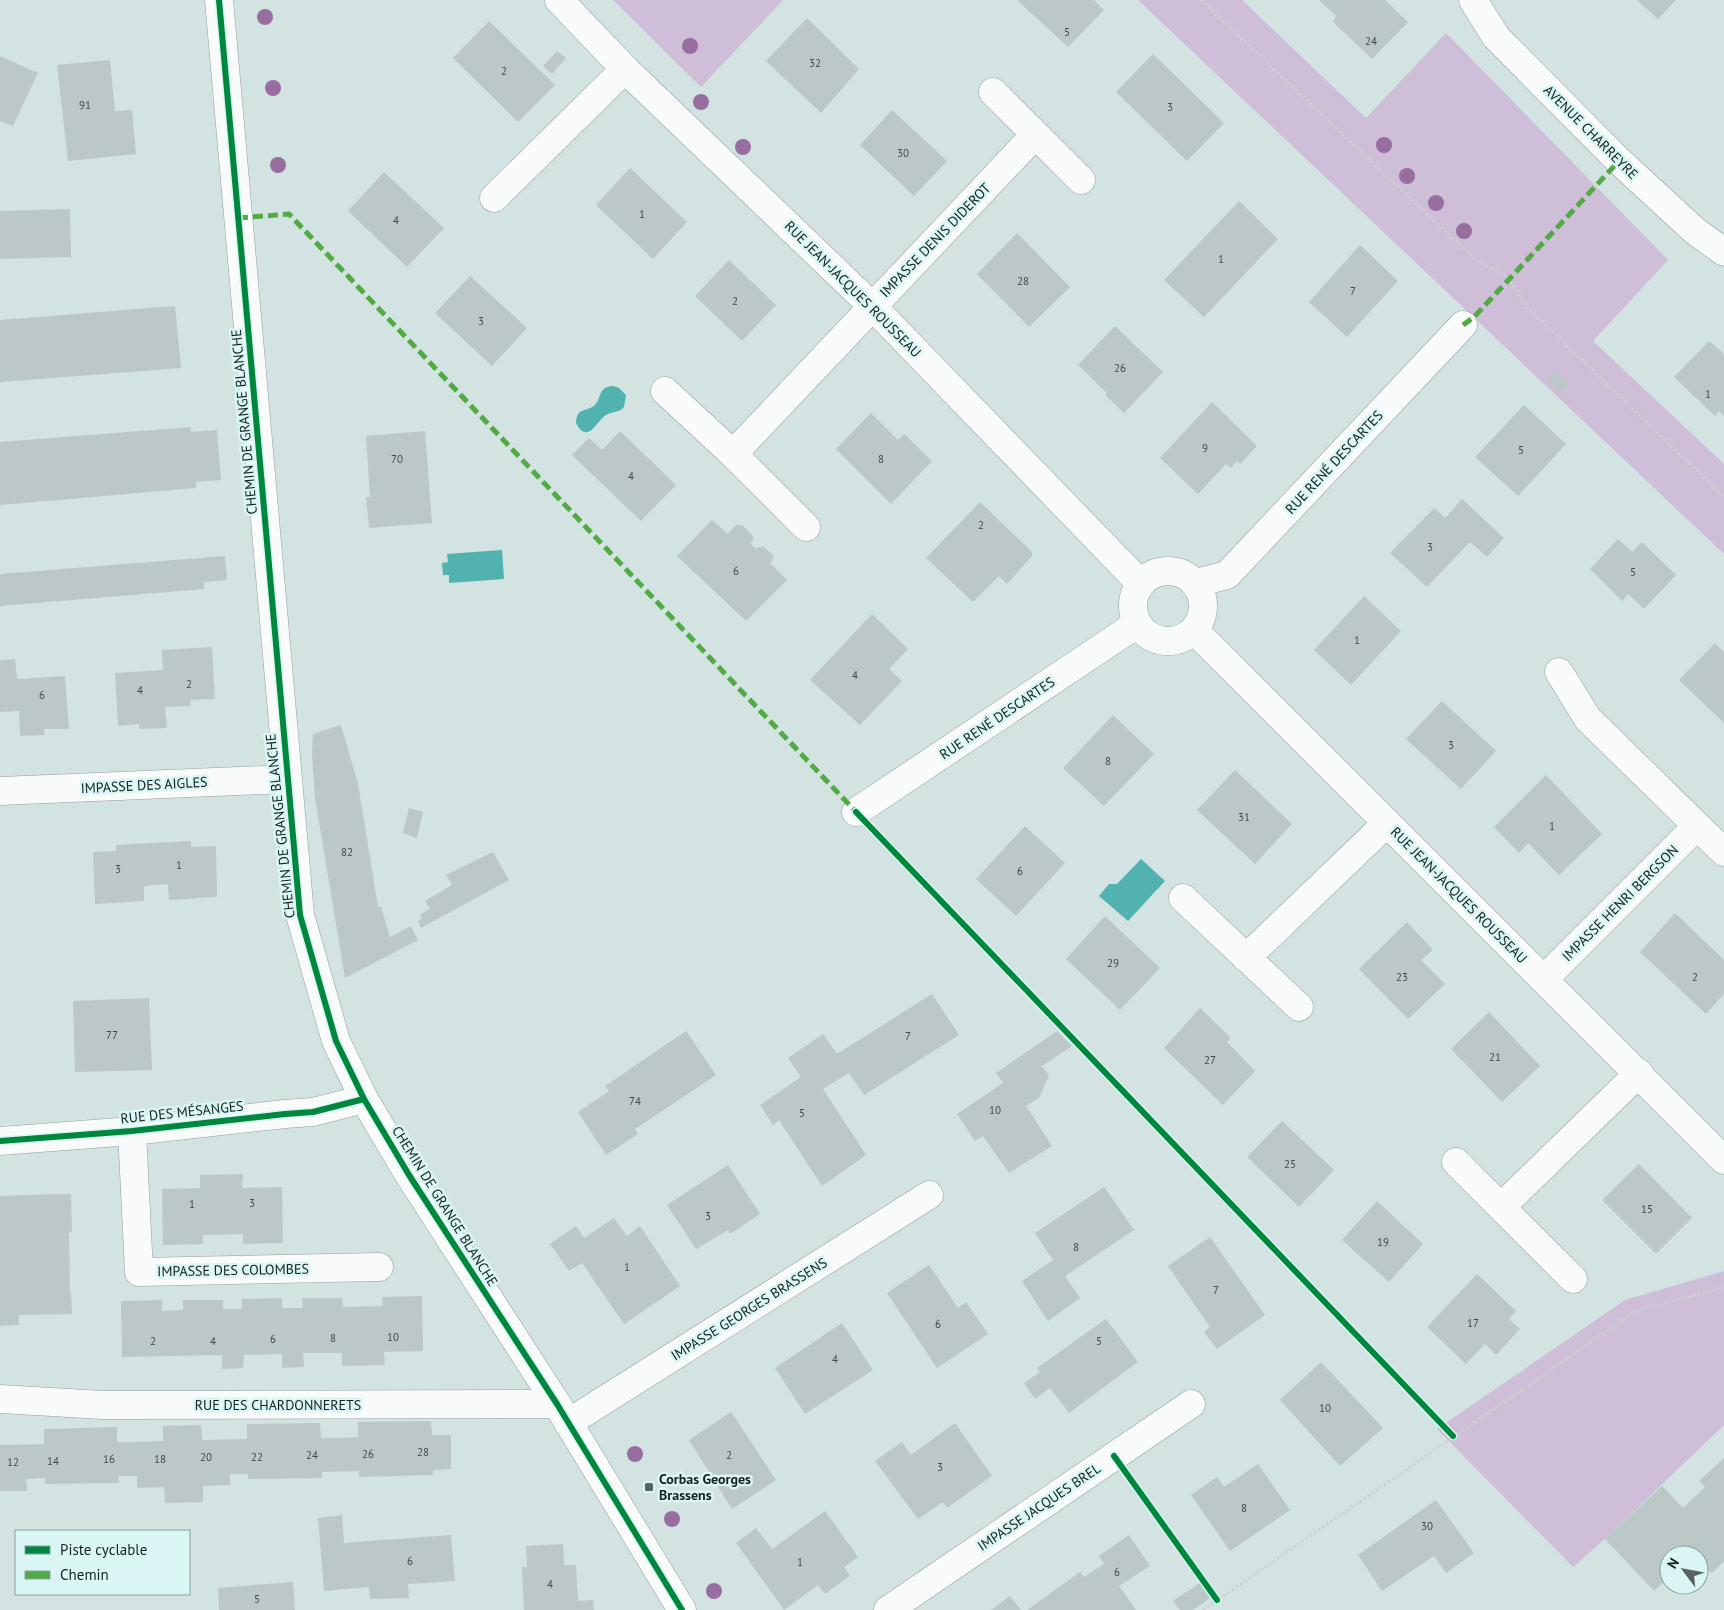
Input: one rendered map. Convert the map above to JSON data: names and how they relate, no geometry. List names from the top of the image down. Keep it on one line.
{"streets":{"street":["AVENUE CHARREYRE","IMPASSE DENIS DIDEROT","RUE JEAN-JACQUES ROUSSEAU","CHEMIN DE GRANGE BLANCHE","RUE RENÉ DESCARTES","IMPASSE DES AIGLES","IMPASSE HENRI BERGSON","RUE DES MÉSANGES","IMPASSE DES COLOMBES","IMPASSE GEORGES BRASSENS","RUE DES CHARDONNERETS","IMPASSE JACQUES BREL"]},"crossings":[["IMPASSE DENIS DIDEROT","RUE JEAN-JACQUES ROUSSEAU"],["RUE JEAN-JACQUES ROUSSEAU","RUE RENÉ DESCARTES"],["RUE JEAN-JACQUES ROUSSEAU","IMPASSE HENRI BERGSON"],["CHEMIN DE GRANGE BLANCHE","IMPASSE DES AIGLES"],["CHEMIN DE GRANGE BLANCHE","RUE DES MÉSANGES"],["CHEMIN DE GRANGE BLANCHE","IMPASSE GEORGES BRASSENS"],["CHEMIN DE GRANGE BLANCHE","RUE DES CHARDONNERETS"],["RUE DES MÉSANGES","IMPASSE DES COLOMBES"],["IMPASSE GEORGES BRASSENS","RUE DES CHARDONNERETS"]],"places":{"transit":["Corbas Georges Brassens"]},"house_numbers":["5","24","32","2","91","3","30","1","4","1","28","7","2","3","26","1","9","5","70","8","4","2","3","6","5","1","4","2","4","6","3","8","31","1","82","1","3","6","29","23","2","77","7","21","27","74","10","5","25","3","1","15","3","19","8","1","7","17","6","10","8","6","2","4","5","4","10","28","26","24","2","20","22","16","18","14","12","3","8","30","6","1","6","4","5"],"legend":["Piste cyclable","Chemin"],"north":"top left"}
